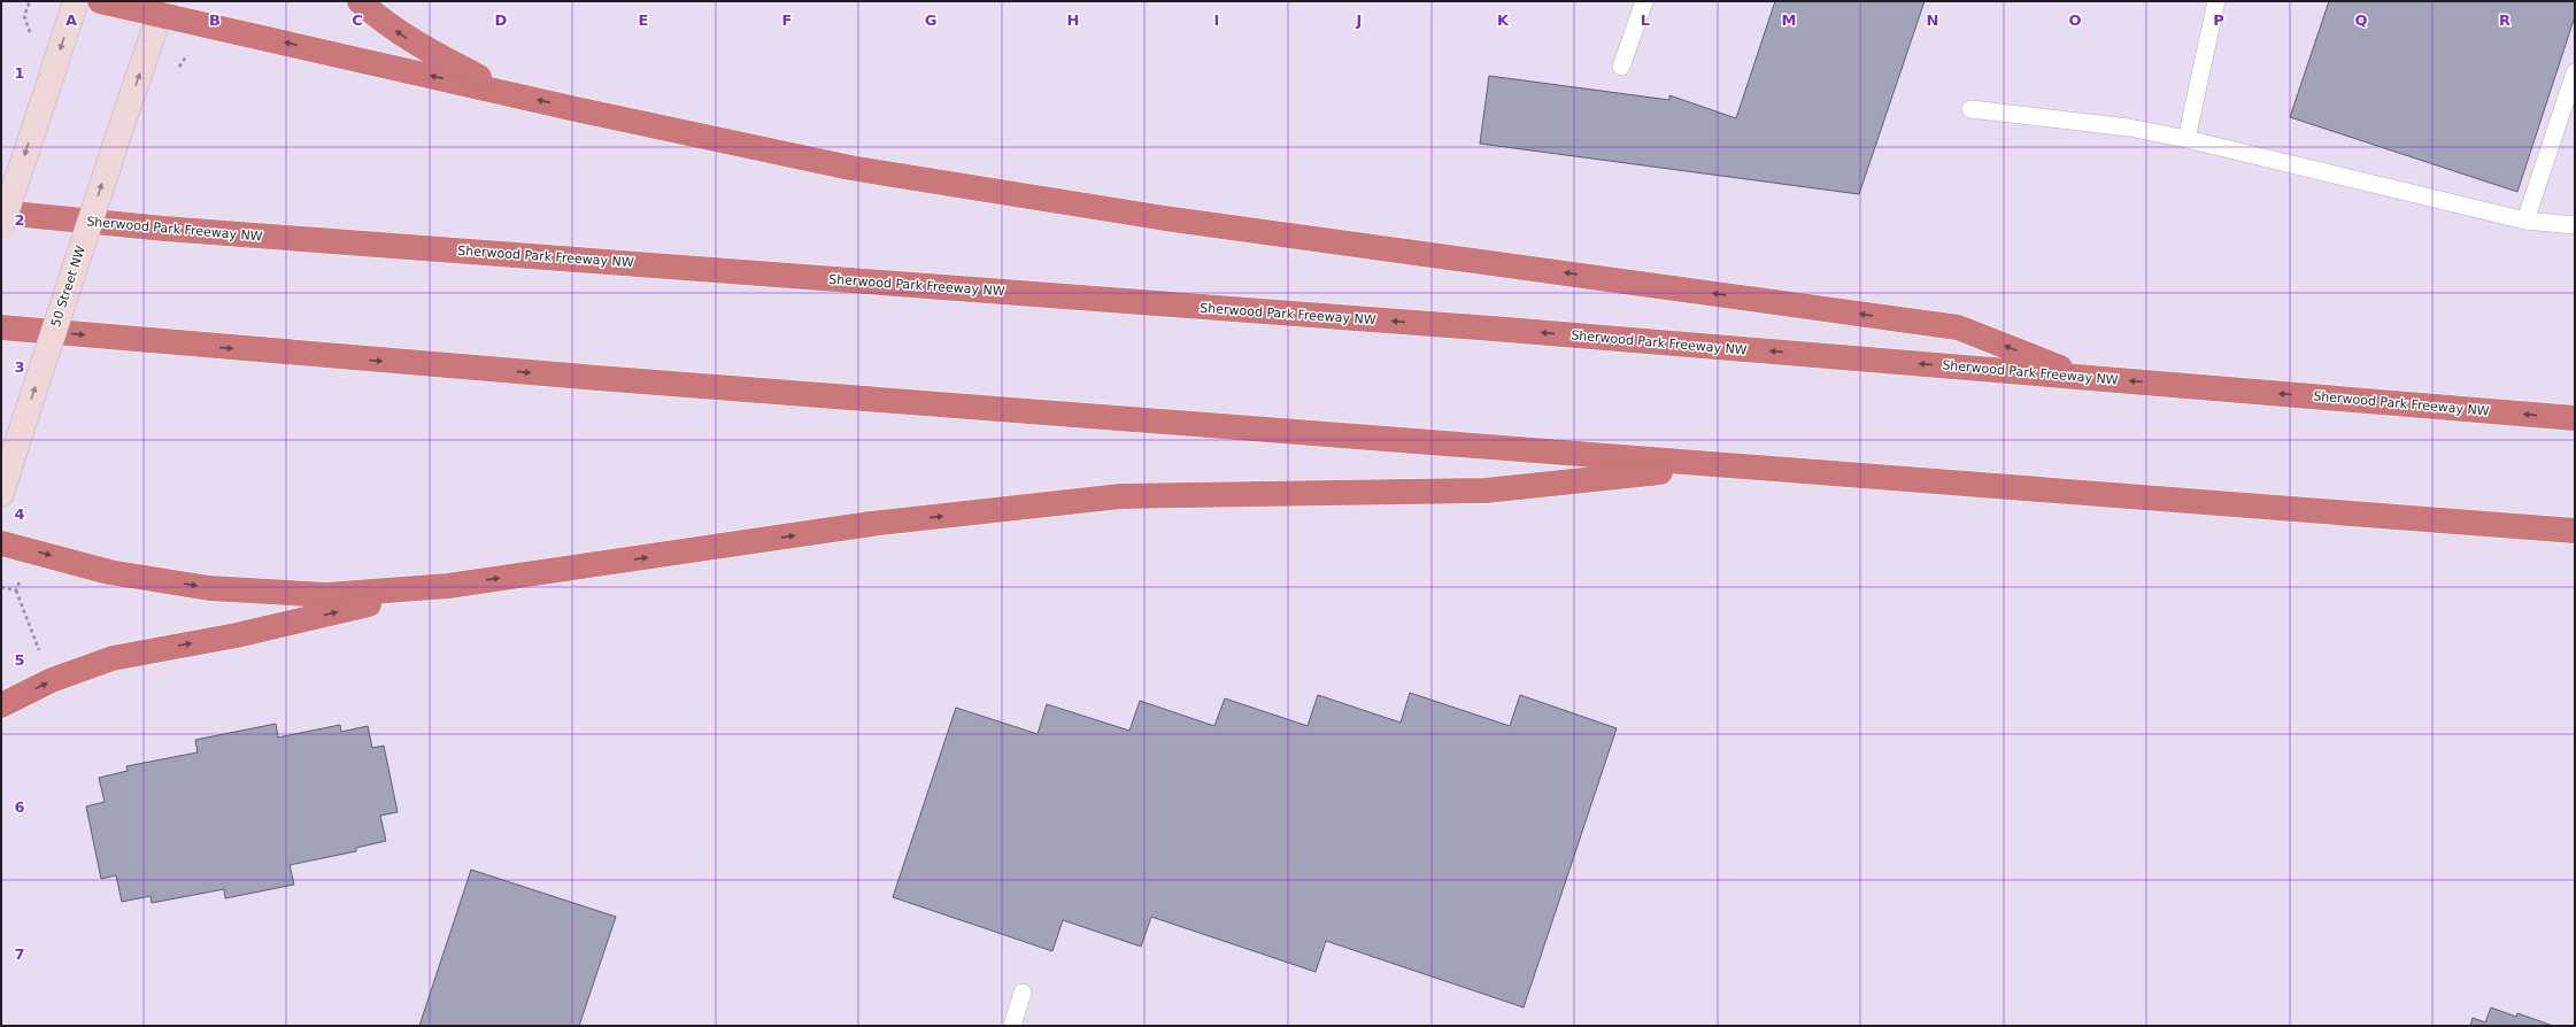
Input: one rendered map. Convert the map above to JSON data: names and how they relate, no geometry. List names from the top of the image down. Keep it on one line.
{"streets":{"highway":["Sherwood Park Freeway NW"],"main road":["50 Street NW"]},"grid":{"columns":["A","B","C","D","E","F","G","H","I","J","K","L","M","N","O","P","Q","R"],"rows":["1","2","3","4","5","6","7"]}}
